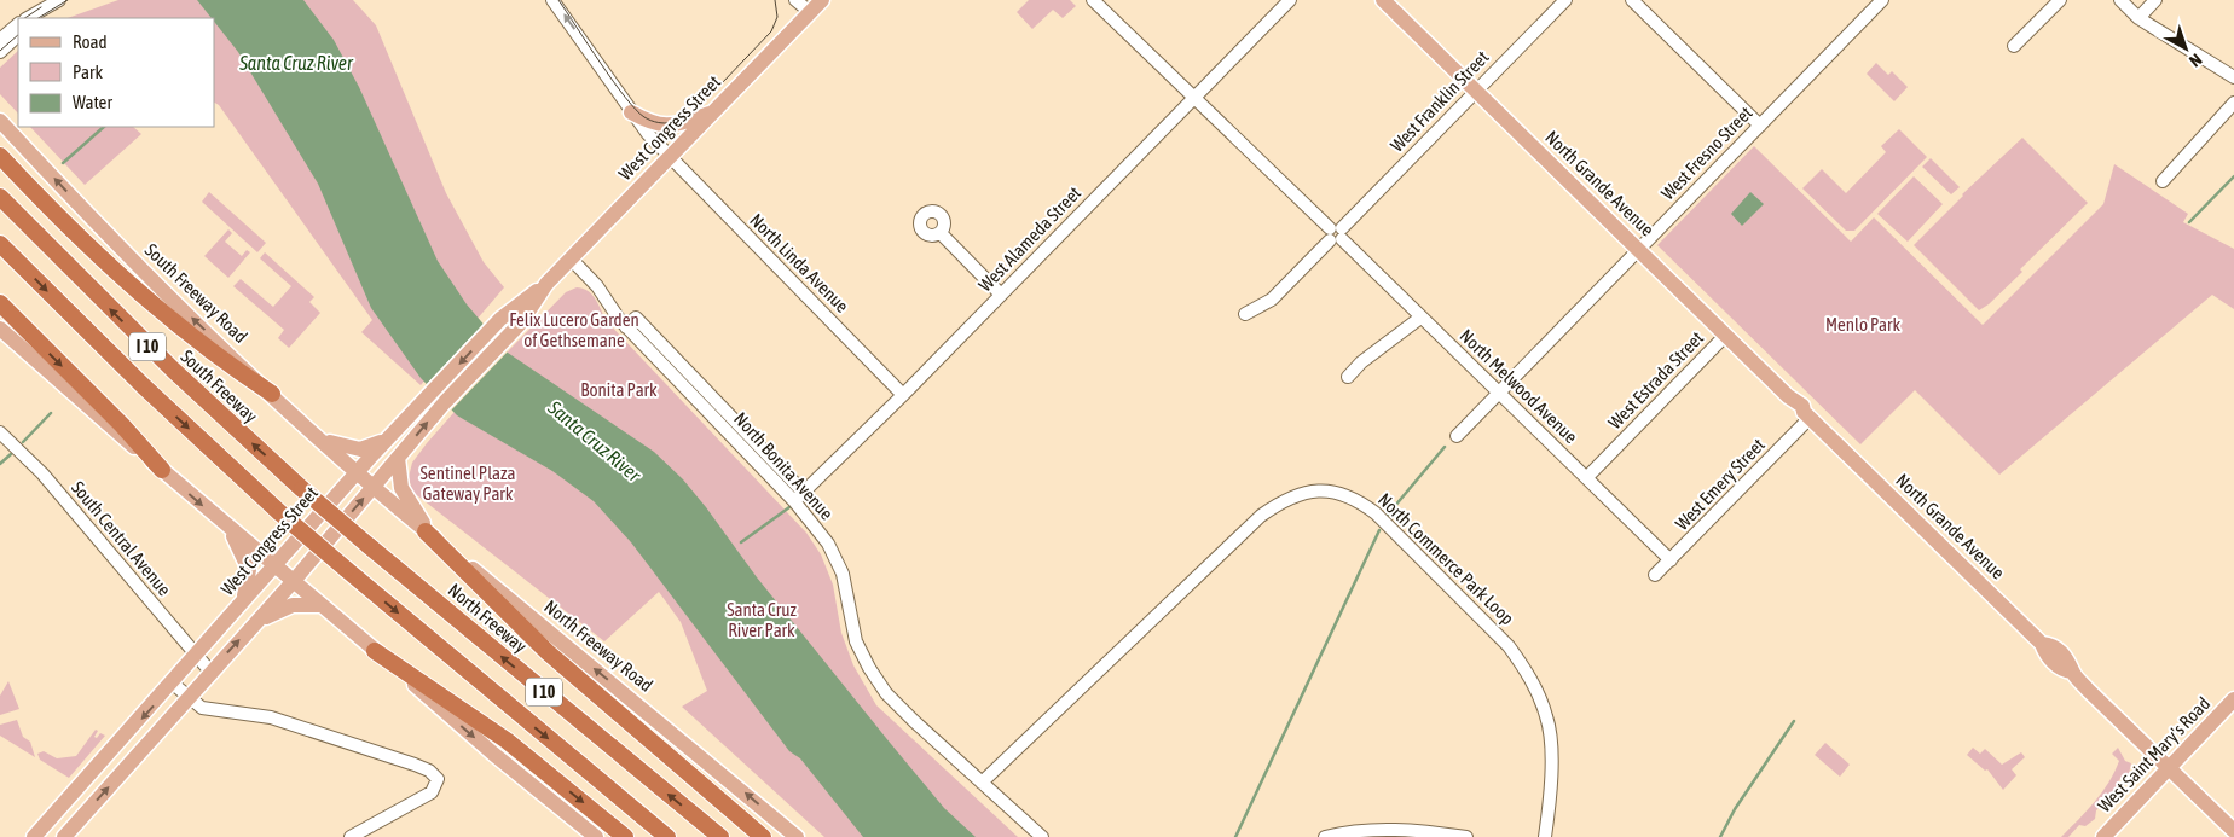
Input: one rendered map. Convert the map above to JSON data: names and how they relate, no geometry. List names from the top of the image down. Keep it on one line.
{"streets":{"highway":["I 10","South Freeway","North Freeway"],"main road":["West Congress Street","North Grande Avenue","South Freeway Road","North Freeway Road","West Saint Mary's Road"],"street":["West Franklin Street","West Fresno Street","West Alameda Street","North Linda Avenue","West Estrada Street","North Melwood Avenue","North Bonita Avenue","West Emery Street","South Central Avenue","North Commerce Park Loop"]},"crossings":[["West Franklin Street","North Grande Avenue"],["West Franklin Street","North Melwood Avenue"],["West Congress Street","North Linda Avenue"],["West Congress Street","South Freeway Road"],["West Congress Street","North Bonita Avenue"],["West Congress Street","South Central Avenue"],["West Congress Street","North Freeway Road"],["West Fresno Street","North Grande Avenue"],["West Fresno Street","North Melwood Avenue"],["North Grande Avenue","West Estrada Street"],["North Grande Avenue","West Emery Street"],["North Grande Avenue","West Saint Mary's Road"],["West Alameda Street","North Linda Avenue"],["West Alameda Street","North Melwood Avenue"],["West Alameda Street","North Bonita Avenue"],["South Freeway Road","North Freeway Road"],["West Estrada Street","North Melwood Avenue"],["South Freeway","North Freeway"],["North Melwood Avenue","West Emery Street"],["North Bonita Avenue","North Commerce Park Loop"]],"water":["Santa Cruz River"],"parks":["Felix Lucero Garden of Gethsemane","Menlo Park","Bonita Park","Sentinel Plaza Gateway Park","Santa Cruz River Park"],"legend":["Road","Park","Water"],"north":"bottom right"}
